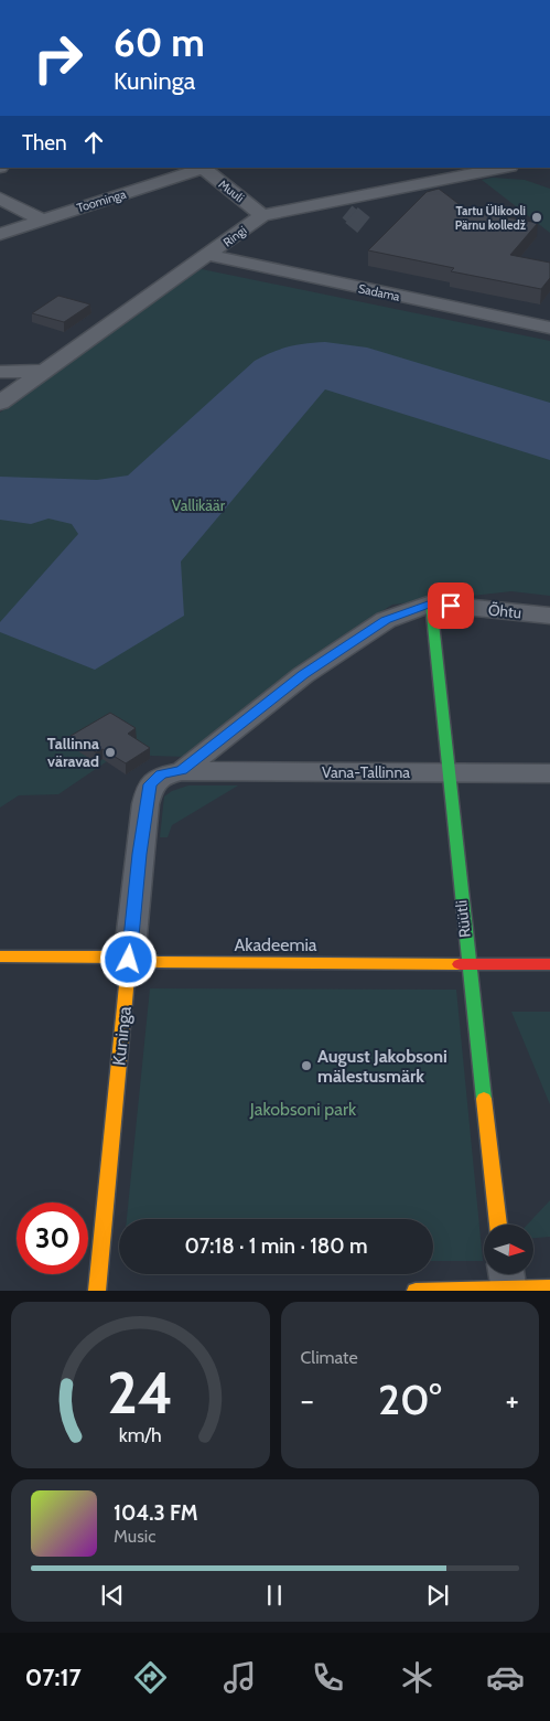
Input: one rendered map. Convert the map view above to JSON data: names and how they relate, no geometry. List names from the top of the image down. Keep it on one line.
{"streets":{"street":["Muuli","Toominga","Ringi","Sadama","Õhtu","Vana-Tallinna","Rüütli","Akadeemia","Kuninga"]},"crossings":[["Muuli","Toominga"],["Muuli","Ringi"],["Ringi","Sadama"],["Õhtu","Vana-Tallinna"],["Õhtu","Rüütli"],["Õhtu","Kuninga"],["Vana-Tallinna","Rüütli"],["Vana-Tallinna","Kuninga"],["Rüütli","Akadeemia"],["Akadeemia","Kuninga"]],"parks":["Vallikäär","Jakobsoni park"],"places":["Tartu Ülikooli Pärnu kolledž","Tallinna väravad","August Jakobsoni mälestusmärk"],"north":"right","page":{"turn":["60 m","Kuninga"],"then":"Then","limit":"30","trip":"07:18 · 1 min · 180 m","tile":"Climate","heat":["−","20°","+"],"song":["104.3 FM","Music"],"tabs":"07:17","gauge":["24","km/h"]}}
